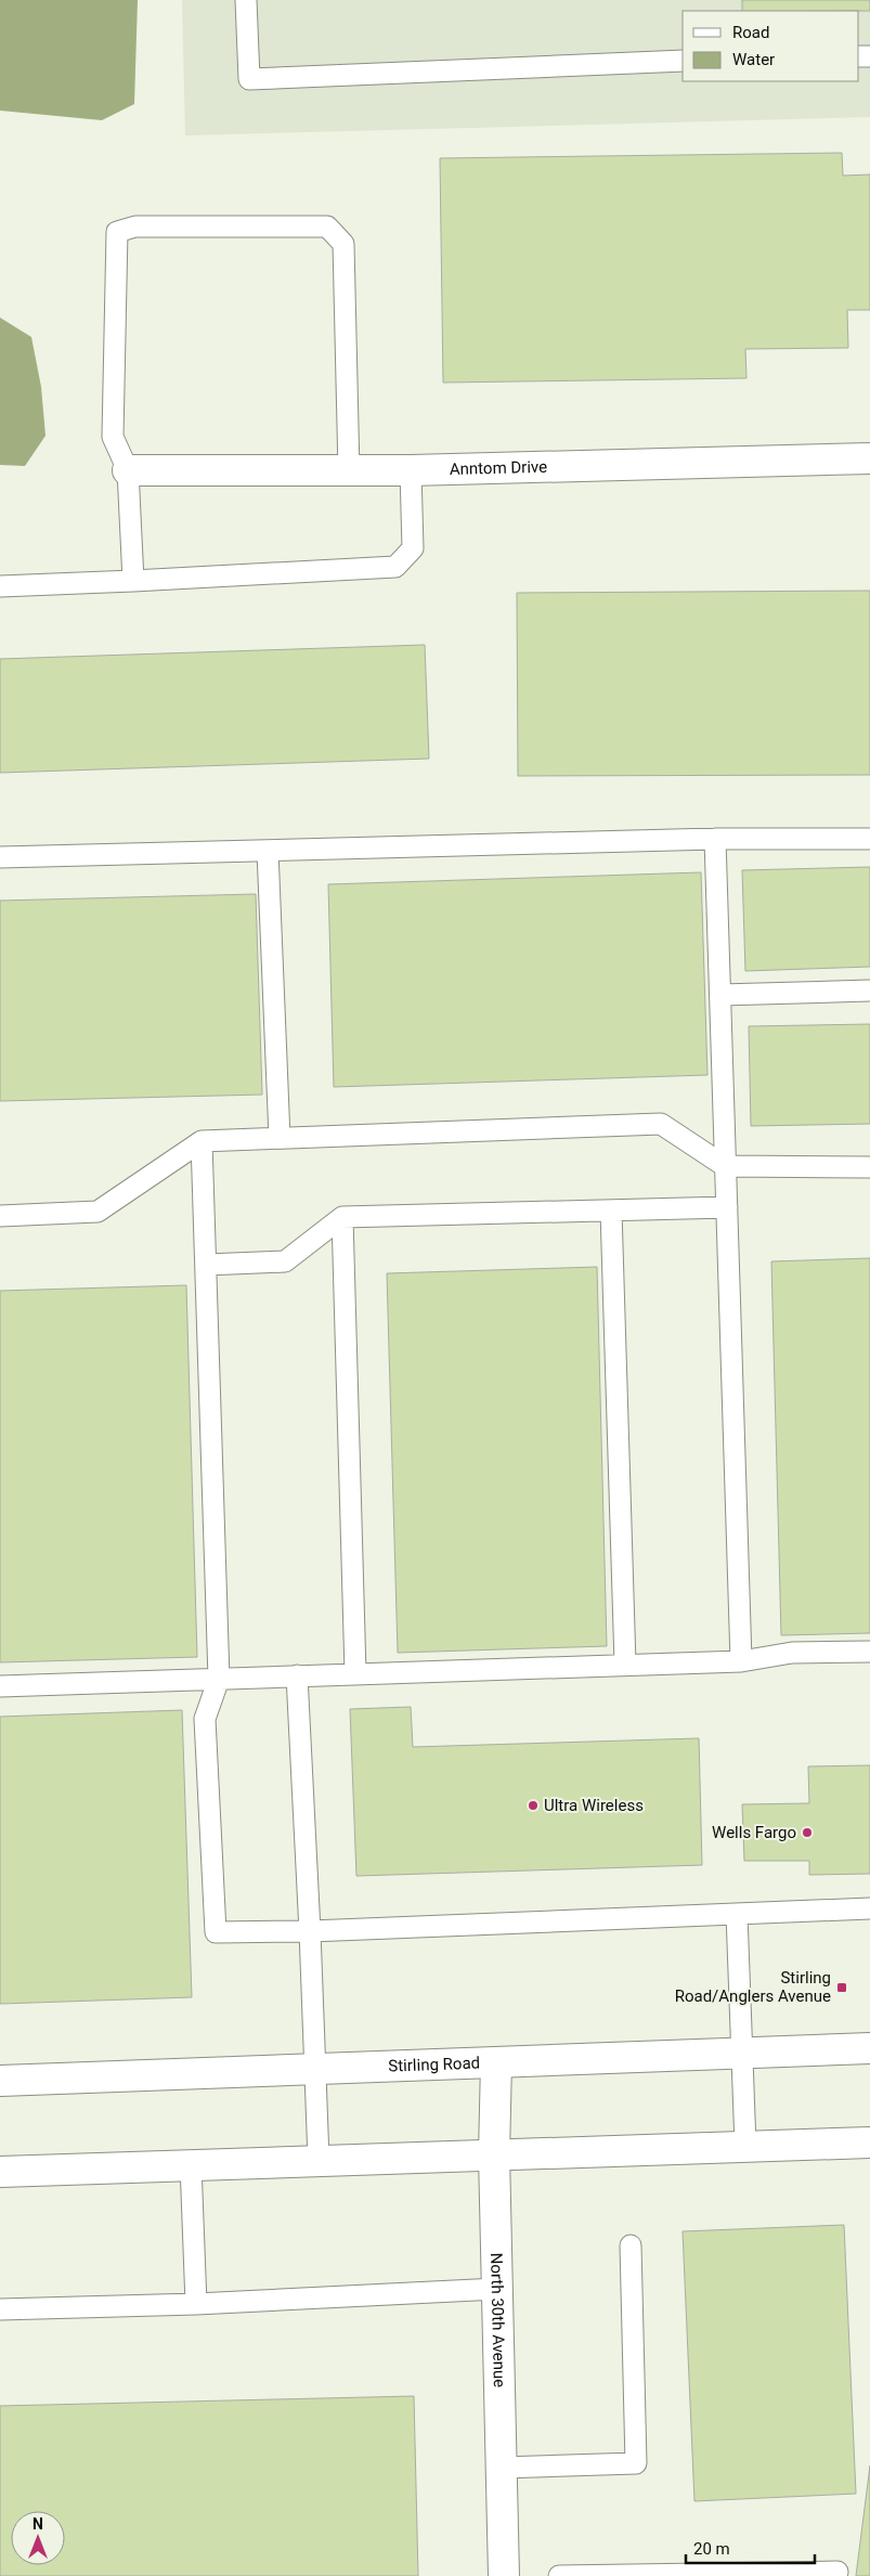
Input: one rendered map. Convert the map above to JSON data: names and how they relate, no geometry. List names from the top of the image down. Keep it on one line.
{"streets":{"main road":["Anntom Drive","Stirling Road","North 30th Avenue"]},"crossings":[["Stirling Road","North 30th Avenue"]],"places":{"other":["Ultra Wireless","Wells Fargo"],"transit":["Stirling Road/Anglers Avenue"]},"legend":["Road","Water"],"scale_bar":"20 m","north":"top"}
